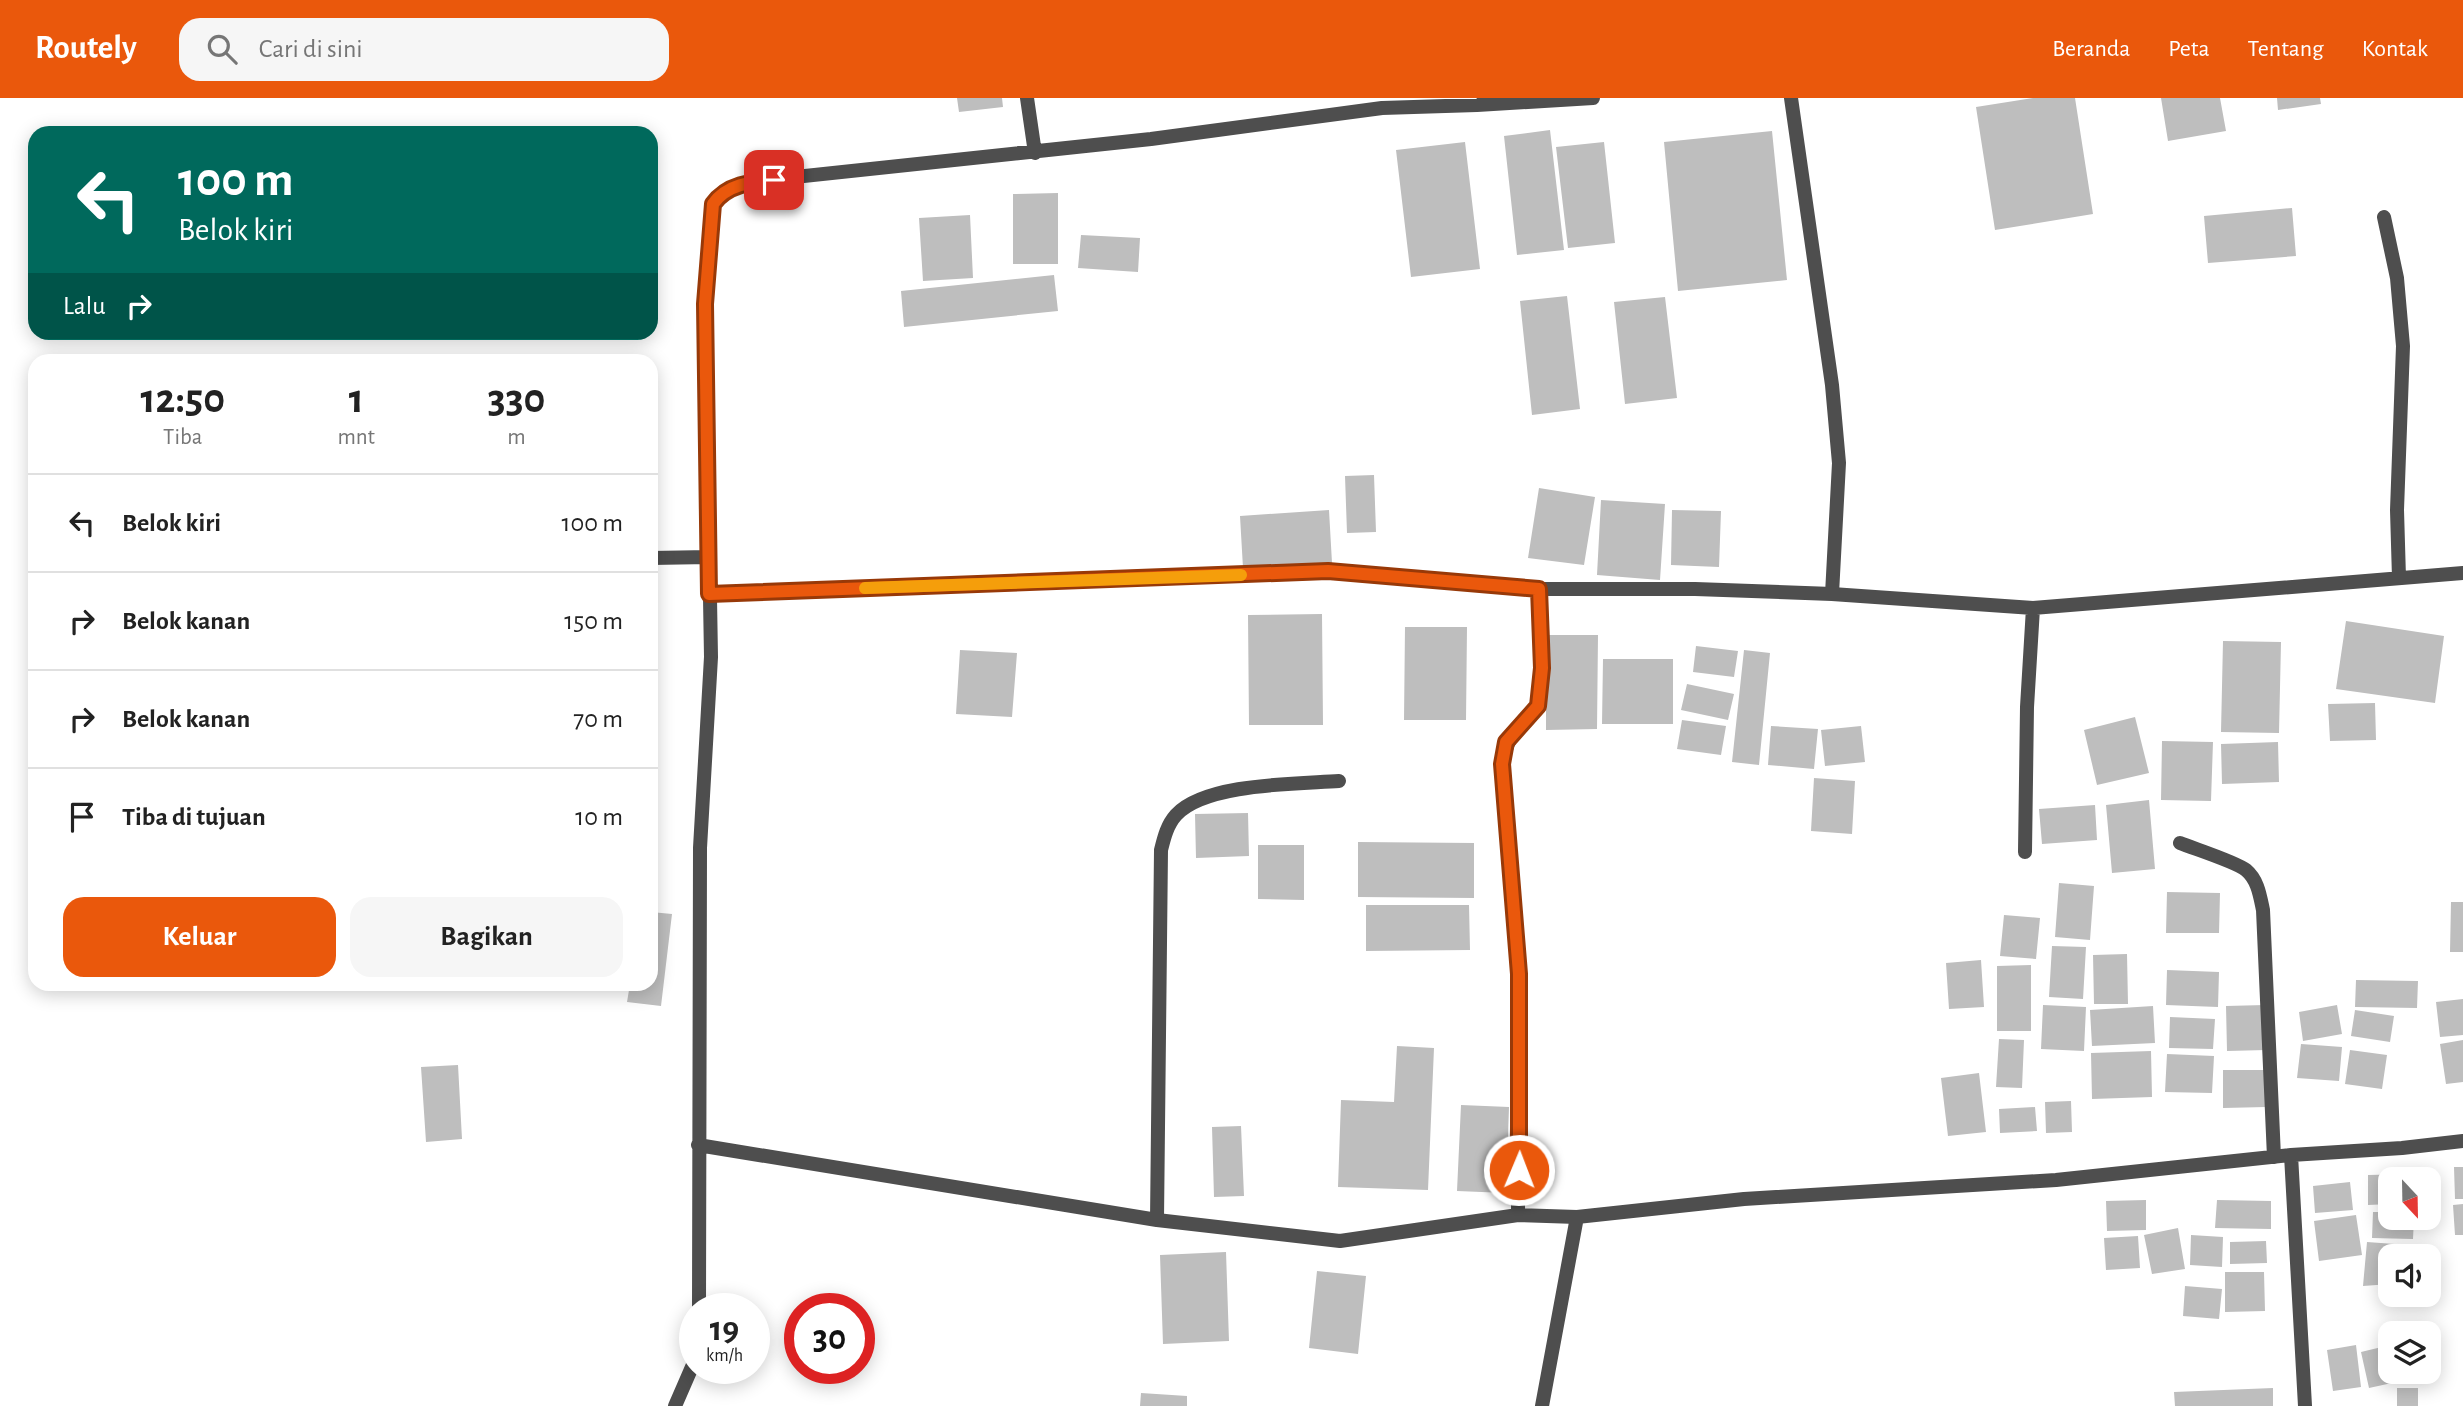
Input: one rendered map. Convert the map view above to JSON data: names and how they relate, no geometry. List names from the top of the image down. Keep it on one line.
{"north":"bottom","page":{"header":"Routely","search":"Cari di sini","nav":["Beranda","Peta","Tentang","Kontak"],"turn":["100 m","Belok kiri"],"then":"Lalu","eta":["12:50","Tiba","1","mnt","330","m"],"list":[{"name":"Belok kiri","value":"100 m"},{"name":"Belok kanan","value":"150 m"},{"name":"Belok kanan","value":"70 m"},{"name":"Tiba di tujuan","value":"10 m"}],"buttons":["Keluar","Bagikan"],"speed":"19 km/h","limit":"30"}}
